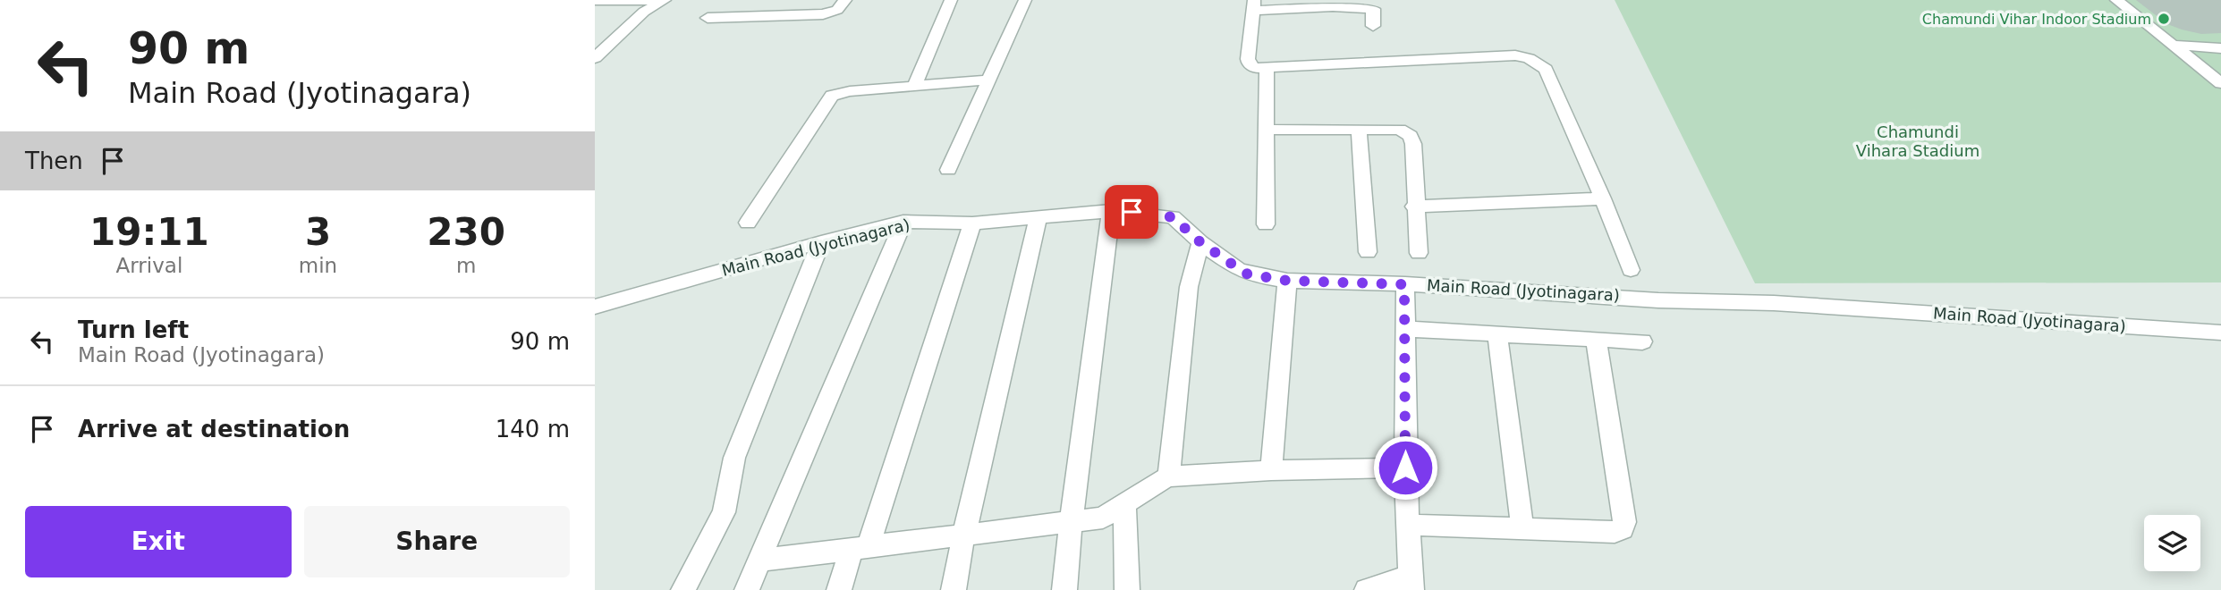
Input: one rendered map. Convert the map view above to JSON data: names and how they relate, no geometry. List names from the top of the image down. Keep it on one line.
{"streets":{"street":["Main Road (Jyotinagara)"]},"parks":["Chamundi Vihara Stadium"],"places":["Chamundi Vihar Indoor Stadium"],"page":{"turn":["90 m","Main Road (Jyotinagara)"],"then":"Then","eta":["19:11","Arrival","3","min","230","m"],"list":[{"name":"Turn left","note":"Main Road (Jyotinagara)","value":"90 m"},{"name":"Arrive at destination","value":"140 m"}],"buttons":["Exit","Share"]}}
